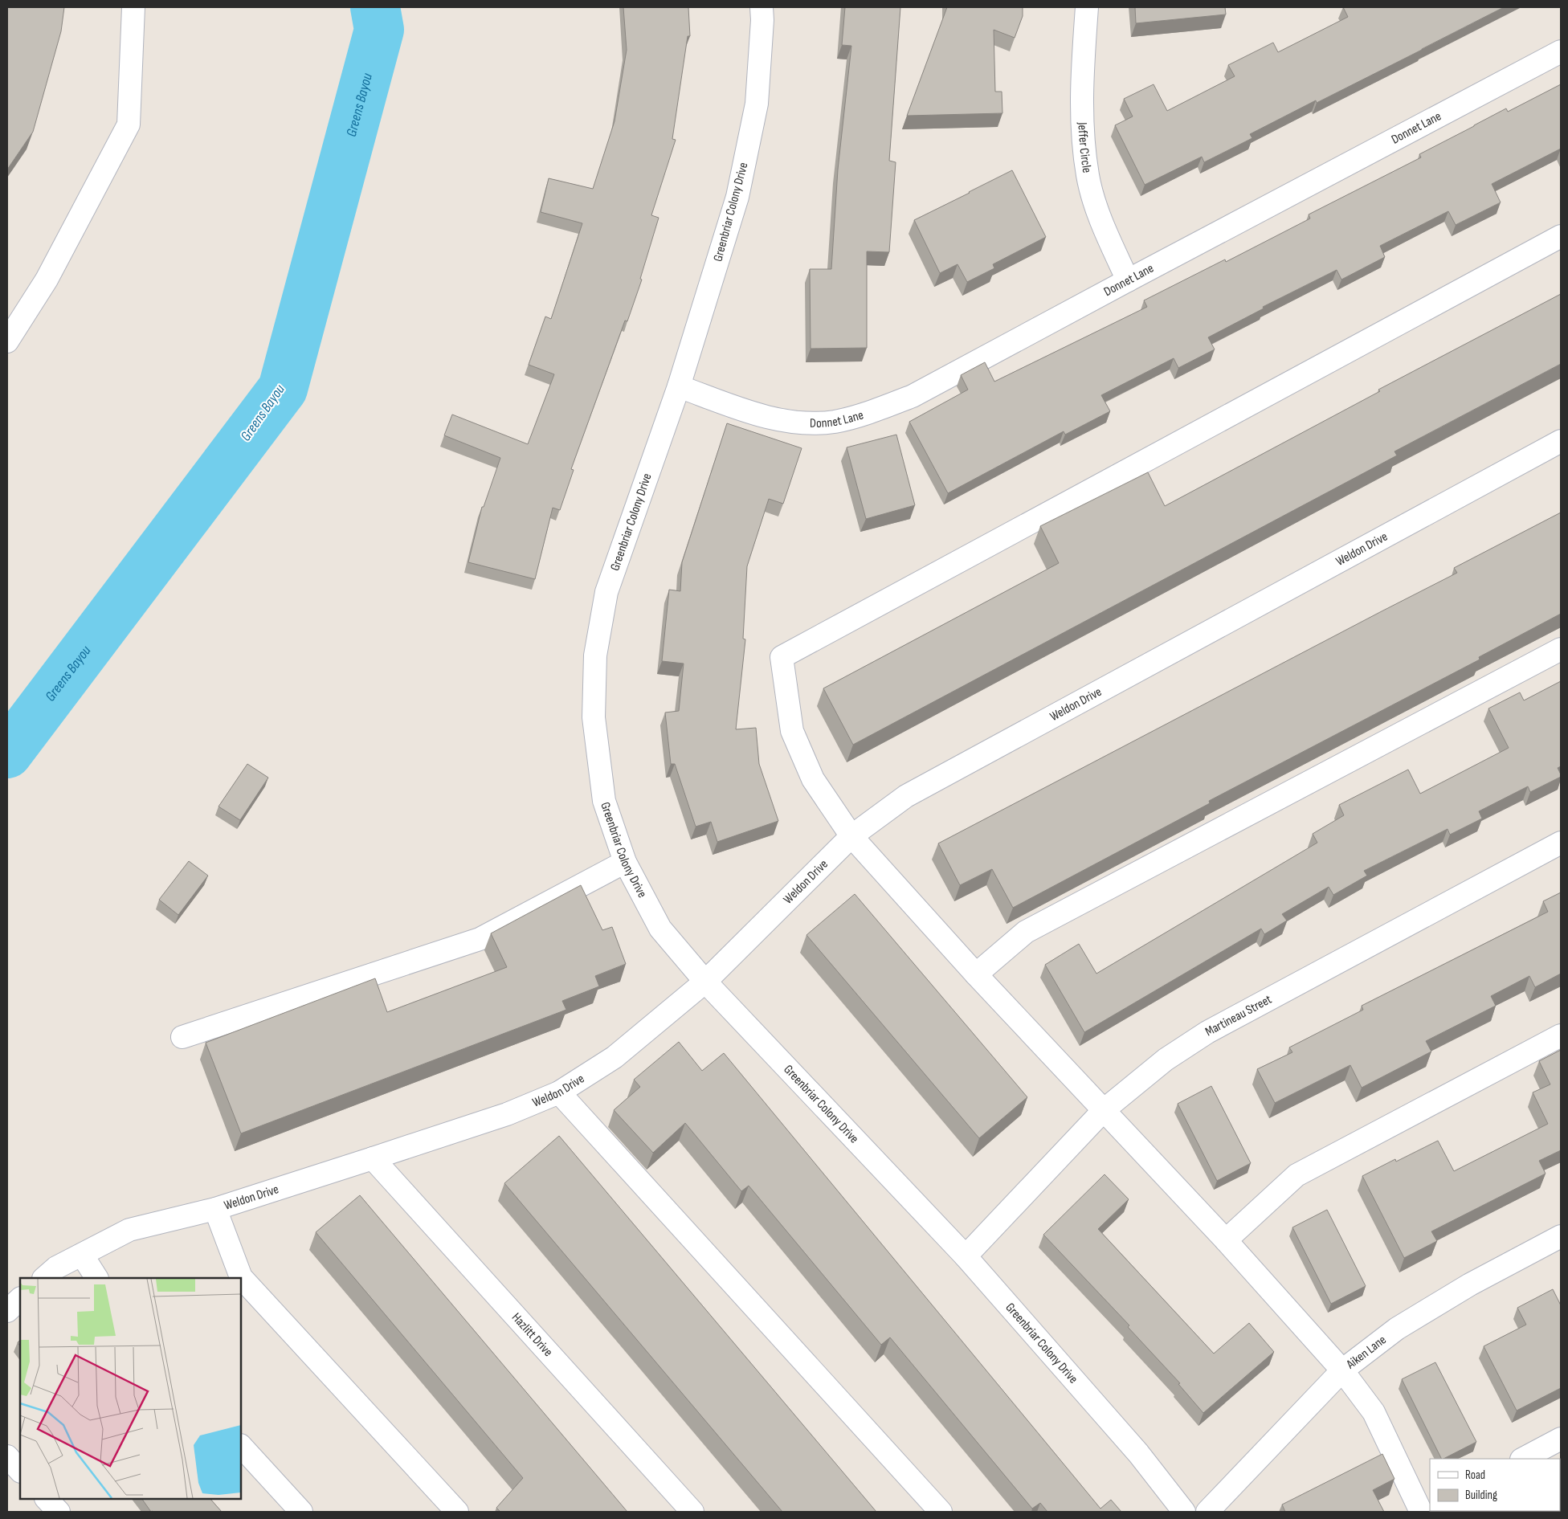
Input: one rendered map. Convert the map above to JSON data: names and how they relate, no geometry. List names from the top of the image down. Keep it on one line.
{"streets":{"street":["Donnet Lane","Jeffer Circle","Greenbriar Colony Drive","Weldon Drive","Martineau Street","Hazlitt Drive","Aiken Lane"]},"crossings":[["Donnet Lane","Jeffer Circle"],["Donnet Lane","Greenbriar Colony Drive"],["Greenbriar Colony Drive","Weldon Drive"],["Greenbriar Colony Drive","Martineau Street"],["Weldon Drive","Hazlitt Drive"]],"water":["Greens Bayou"],"legend":["Road","Building"]}
